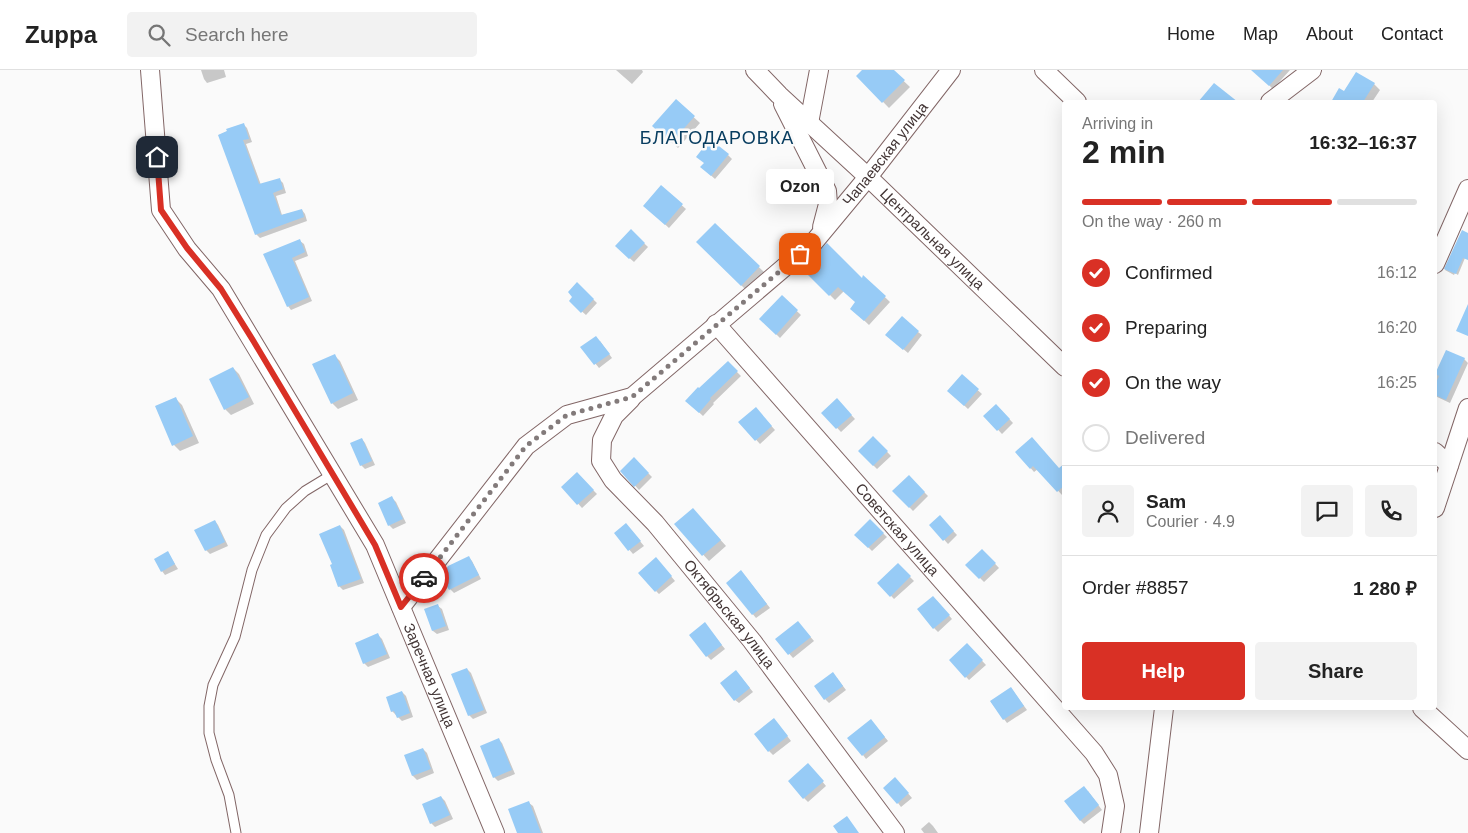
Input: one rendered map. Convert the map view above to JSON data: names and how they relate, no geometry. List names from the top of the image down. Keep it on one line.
{"streets":{"street":["Чапаевская улица","Центральная улица","Советская улица","Октябрьская улица","Заречная улица"]},"crossings":[["Чапаевская улица","Центральная улица"],["Чапаевская улица","Советская улица"],["Чапаевская улица","Октябрьская улица"],["Чапаевская улица","Заречная улица"]],"districts":["БЛАГОДАРОВКА"],"places":["Ozon"],"page":{"header":"Zuppa","search":"Search here","nav":["Home","Map","About","Contact"],"heading":["2 min","Arriving in","16:32–16:37"],"panel":["Sam","Courier · 4.9","Order #8857","1 280 ₽"],"bubble":"Ozon","bar":"On the way · 260 m","list":[["Confirmed","16:12"],["Preparing","16:20"],["On the way","16:25"],"Delivered"],"buttons":["Help","Share"]}}
